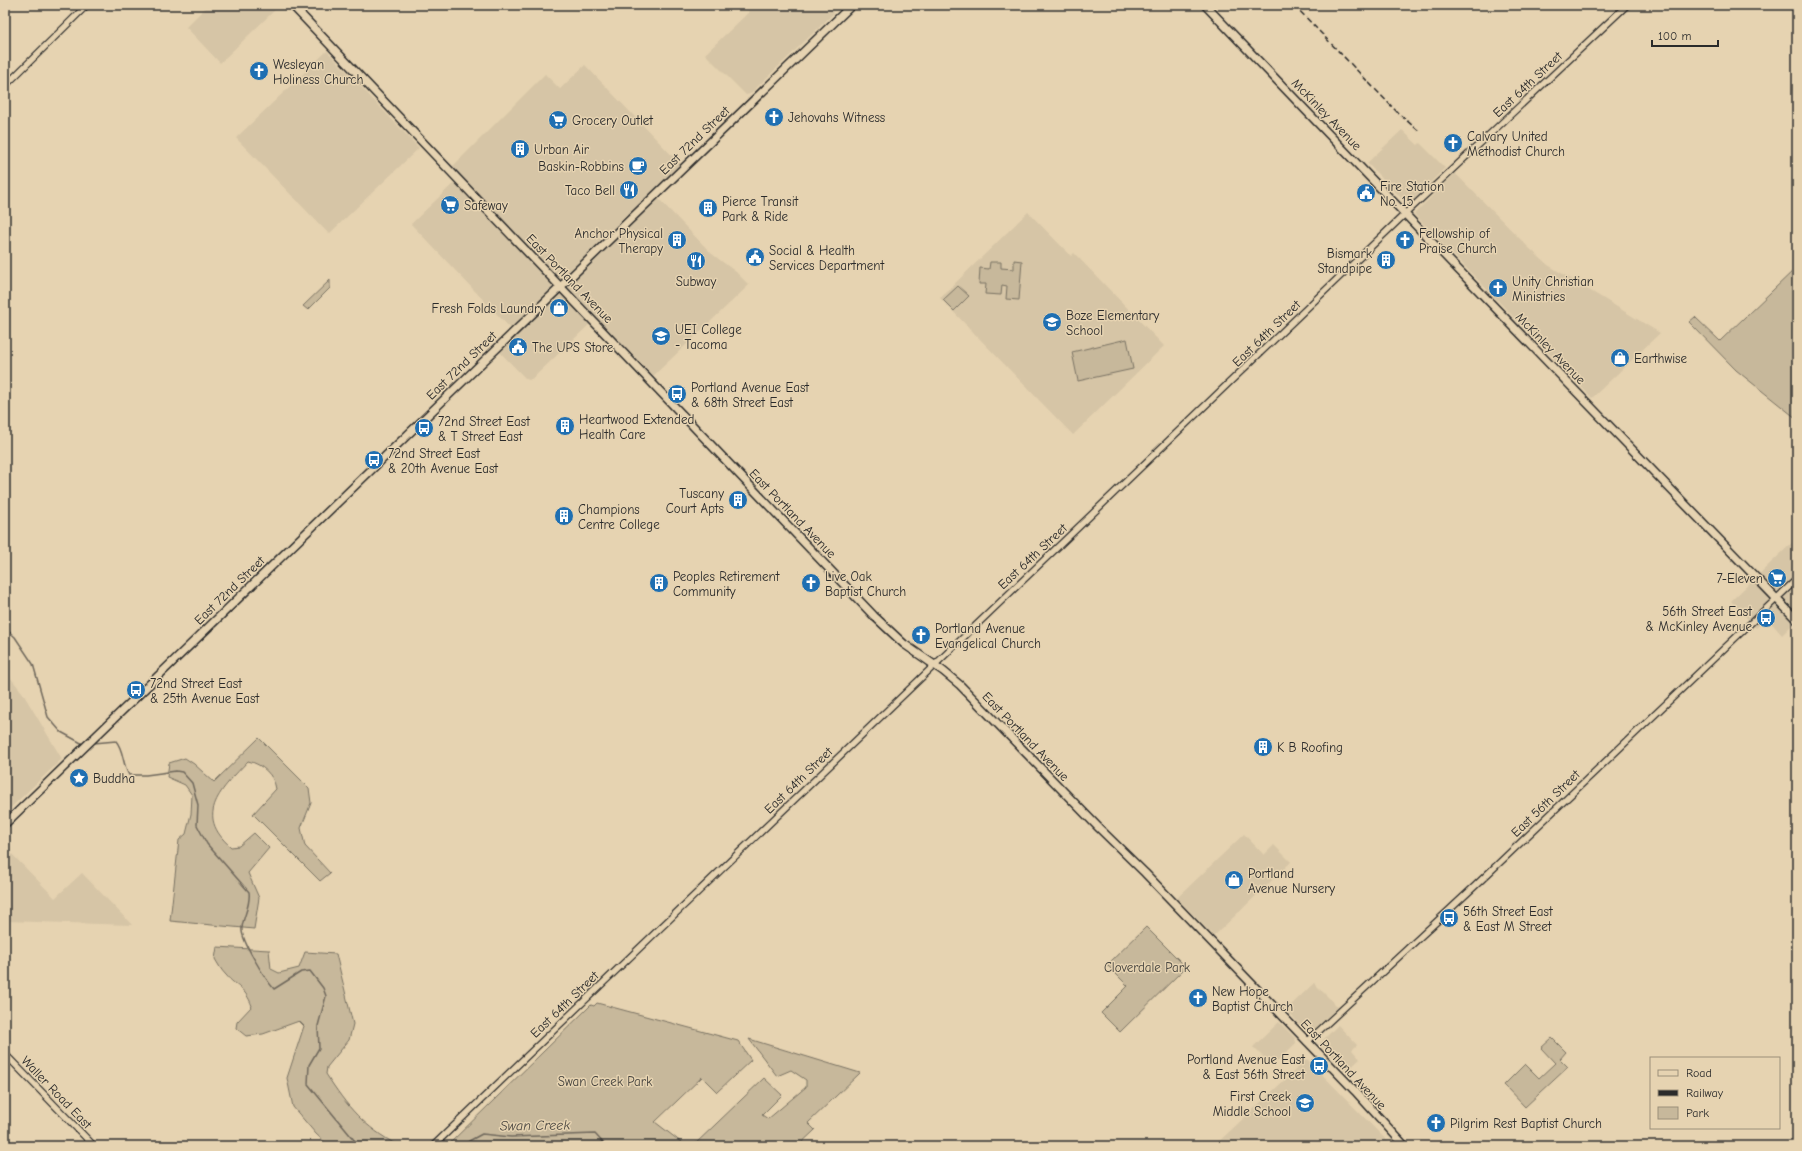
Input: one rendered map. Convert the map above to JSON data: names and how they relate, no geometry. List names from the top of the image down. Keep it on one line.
{"streets":{"main road":["McKinley Avenue","East 72nd Street","East Portland Avenue"],"street":["East 64th Street","East 56th Street","Waller Road East"]},"crossings":[["East 64th Street","McKinley Avenue"],["East 64th Street","East Portland Avenue"],["McKinley Avenue","East 56th Street"],["East 72nd Street","East Portland Avenue"],["East Portland Avenue","East 56th Street"]],"water":["Swan Creek"],"parks":["Cloverdale Park","Swan Creek Park"],"places":{"church":["Wesleyan Holiness Church","Jehovahs Witness","Calvary United Methodist Church","Fellowship of Praise Church","Unity Christian Ministries","Live Oak Baptist Church","Portland Avenue Evangelical Church","New Hope Baptist Church","Pilgrim Rest Baptist Church"],"supermarket":["Grocery Outlet","Safeway","7-Eleven"],"building":["Urban Air","Pierce Transit Park & Ride","Anchor Physical Therapy","Bismark Standpipe","Heartwood Extended Health Care","Tuscany Court Apts","Champions Centre College","Peoples Retirement Community","K B Roofing"],"cafe":["Baskin-Robbins"],"restaurant":["Taco Bell","Subway"],"public building":["Fire Station No. 15","Social & Health Services Department","The UPS Store"],"shop":["Fresh Folds Laundry","Earthwise","Portland Avenue Nursery"],"school or university":["Boze Elementary School","UEI College - Tacoma","First Creek Middle School"],"bus stop":["Portland Avenue East & 68th Street East","72nd Street East & T Street East","72nd Street East & 20th Avenue East","56th Street East & McKinley Avenue","72nd Street East & 25th Avenue East","56th Street East & East M Street","Portland Avenue East & East 56th Street"],"place":["Buddha"]},"legend":["Road","Railway","Park"],"scale_bar":"100 m"}
